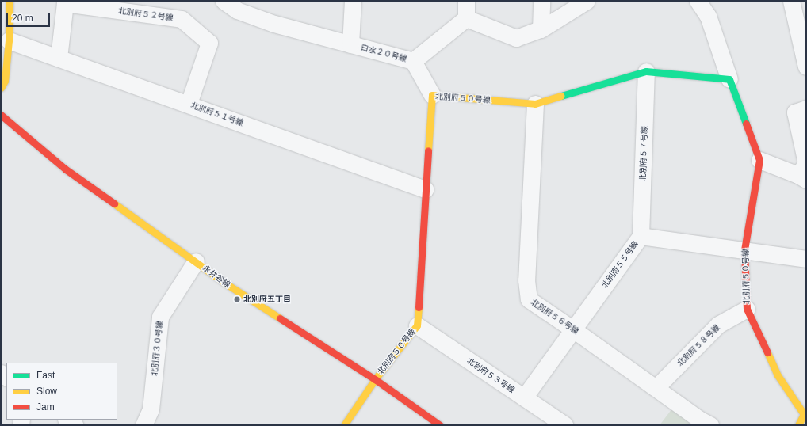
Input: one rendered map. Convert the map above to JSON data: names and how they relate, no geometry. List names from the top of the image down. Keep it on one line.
{"streets":{"street":["北別府５２号線","白水２０号線","北別府５０号線","北別府５１号線","北別府５７号線","北別府５５号線","永井谷線","北別府５６号線","北別府５８号線","北別府３０号線","北別府５３号線"]},"crossings":[["北別府５２号線","北別府５１号線"],["北別府５０号線","北別府５１号線"],["北別府５０号線","北別府５７号線"],["北別府５０号線","北別府５５号線"],["北別府５０号線","永井谷線"],["北別府５０号線","北別府５６号線"],["北別府５０号線","北別府５８号線"],["北別府５０号線","北別府５３号線"],["北別府５７号線","北別府５５号線"],["北別府５５号線","北別府５６号線"],["北別府５５号線","北別府５３号線"],["永井谷線","北別府３０号線"],["北別府５６号線","北別府５８号線"]],"places":["北別府五丁目"],"legend":["Fast","Slow","Jam"],"scale_bar":"20 m"}
